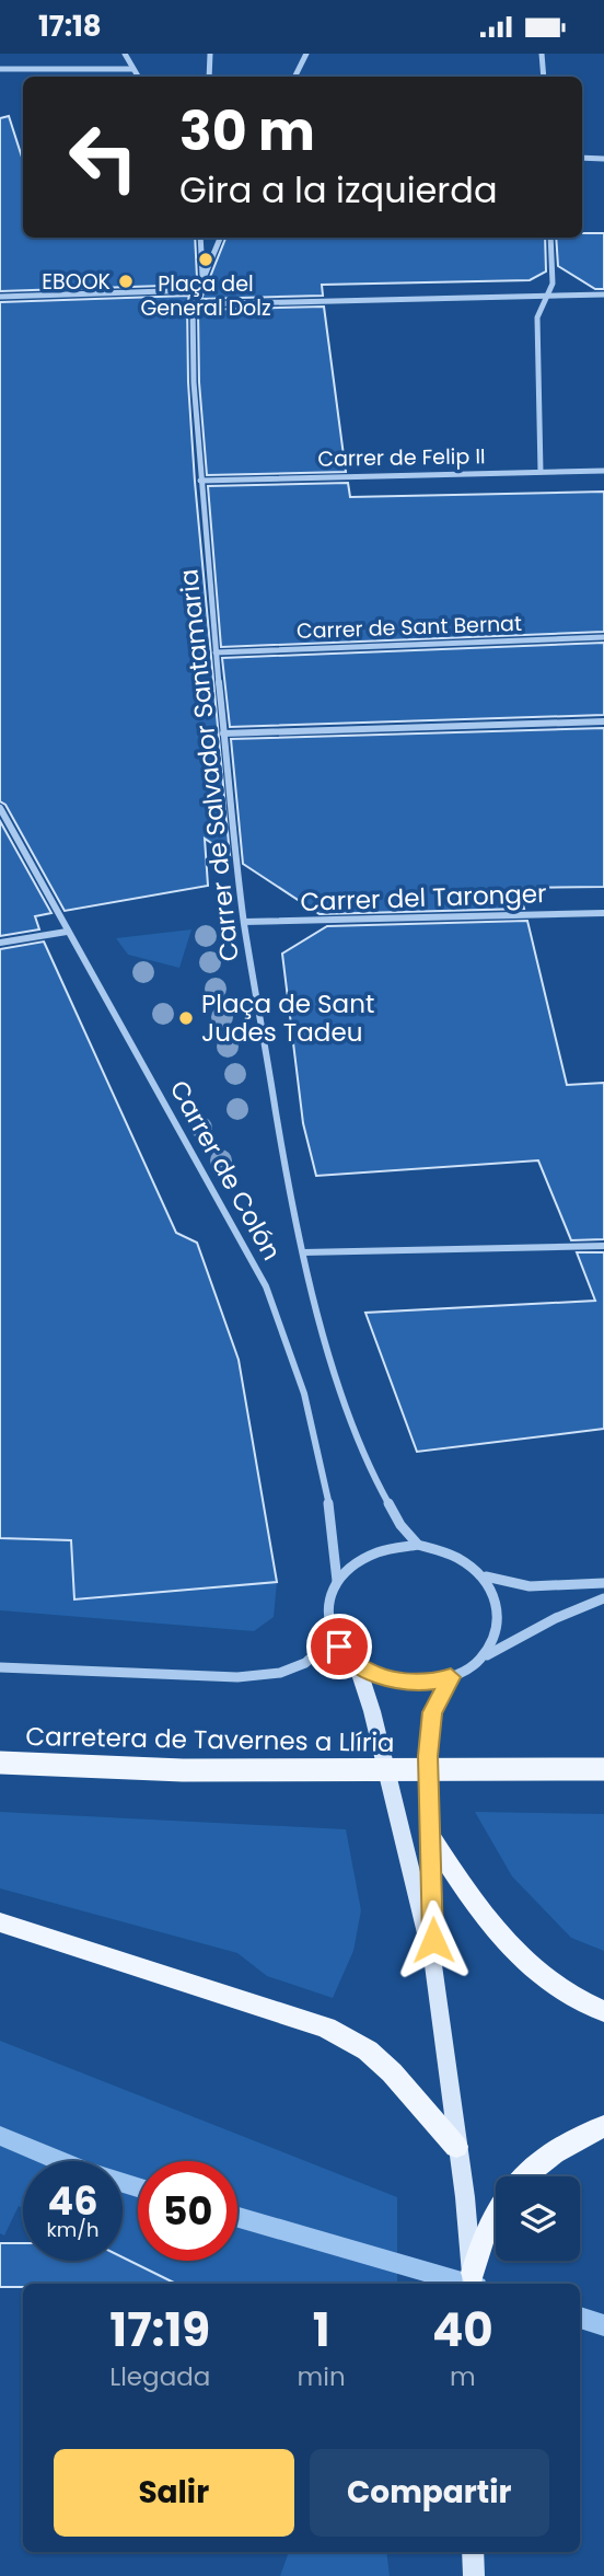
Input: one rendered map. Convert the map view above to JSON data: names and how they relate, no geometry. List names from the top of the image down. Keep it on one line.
{"streets":{"main road":["Carretera de Tavernes a Llíria"],"street":["Carrer de Felip II","Carrer de Sant Bernat","Carrer de Salvador Santamaria","Carrer del Taronger","Carrer de Colón"]},"crossings":[["Carrer de Felip II","Carrer de Salvador Santamaria"],["Carrer de Sant Bernat","Carrer de Salvador Santamaria"],["Carrer de Salvador Santamaria","Carrer del Taronger"],["Carrer de Salvador Santamaria","Carrer de Colón"]],"places":["Plaça del General Dolz","EBOOK","Plaça de Sant Judes Tadeu"],"page":{"status":"17:18","turn":["30 m","Gira a la izquierda"],"speed":"46 km/h","limit":"50","eta":["17:19","Llegada","1","min","40","m"],"buttons":["Salir","Compartir"]}}
